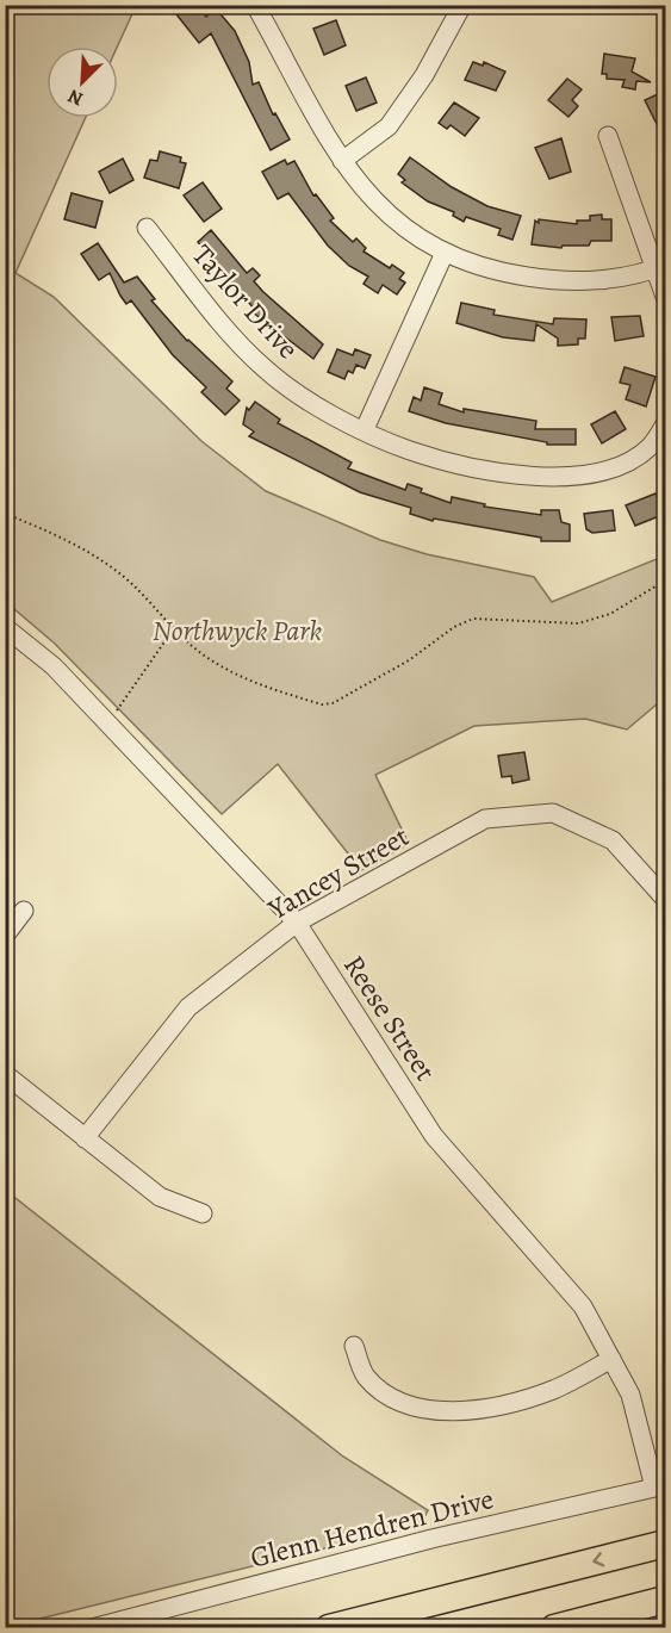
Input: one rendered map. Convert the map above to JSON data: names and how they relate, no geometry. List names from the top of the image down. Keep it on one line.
{"streets":{"street":["Taylor Drive","Yancey Street","Reese Street","Glenn Hendren Drive"]},"crossings":[["Yancey Street","Reese Street"],["Reese Street","Glenn Hendren Drive"]],"parks":["Northwyck Park"],"north":"bottom left"}
